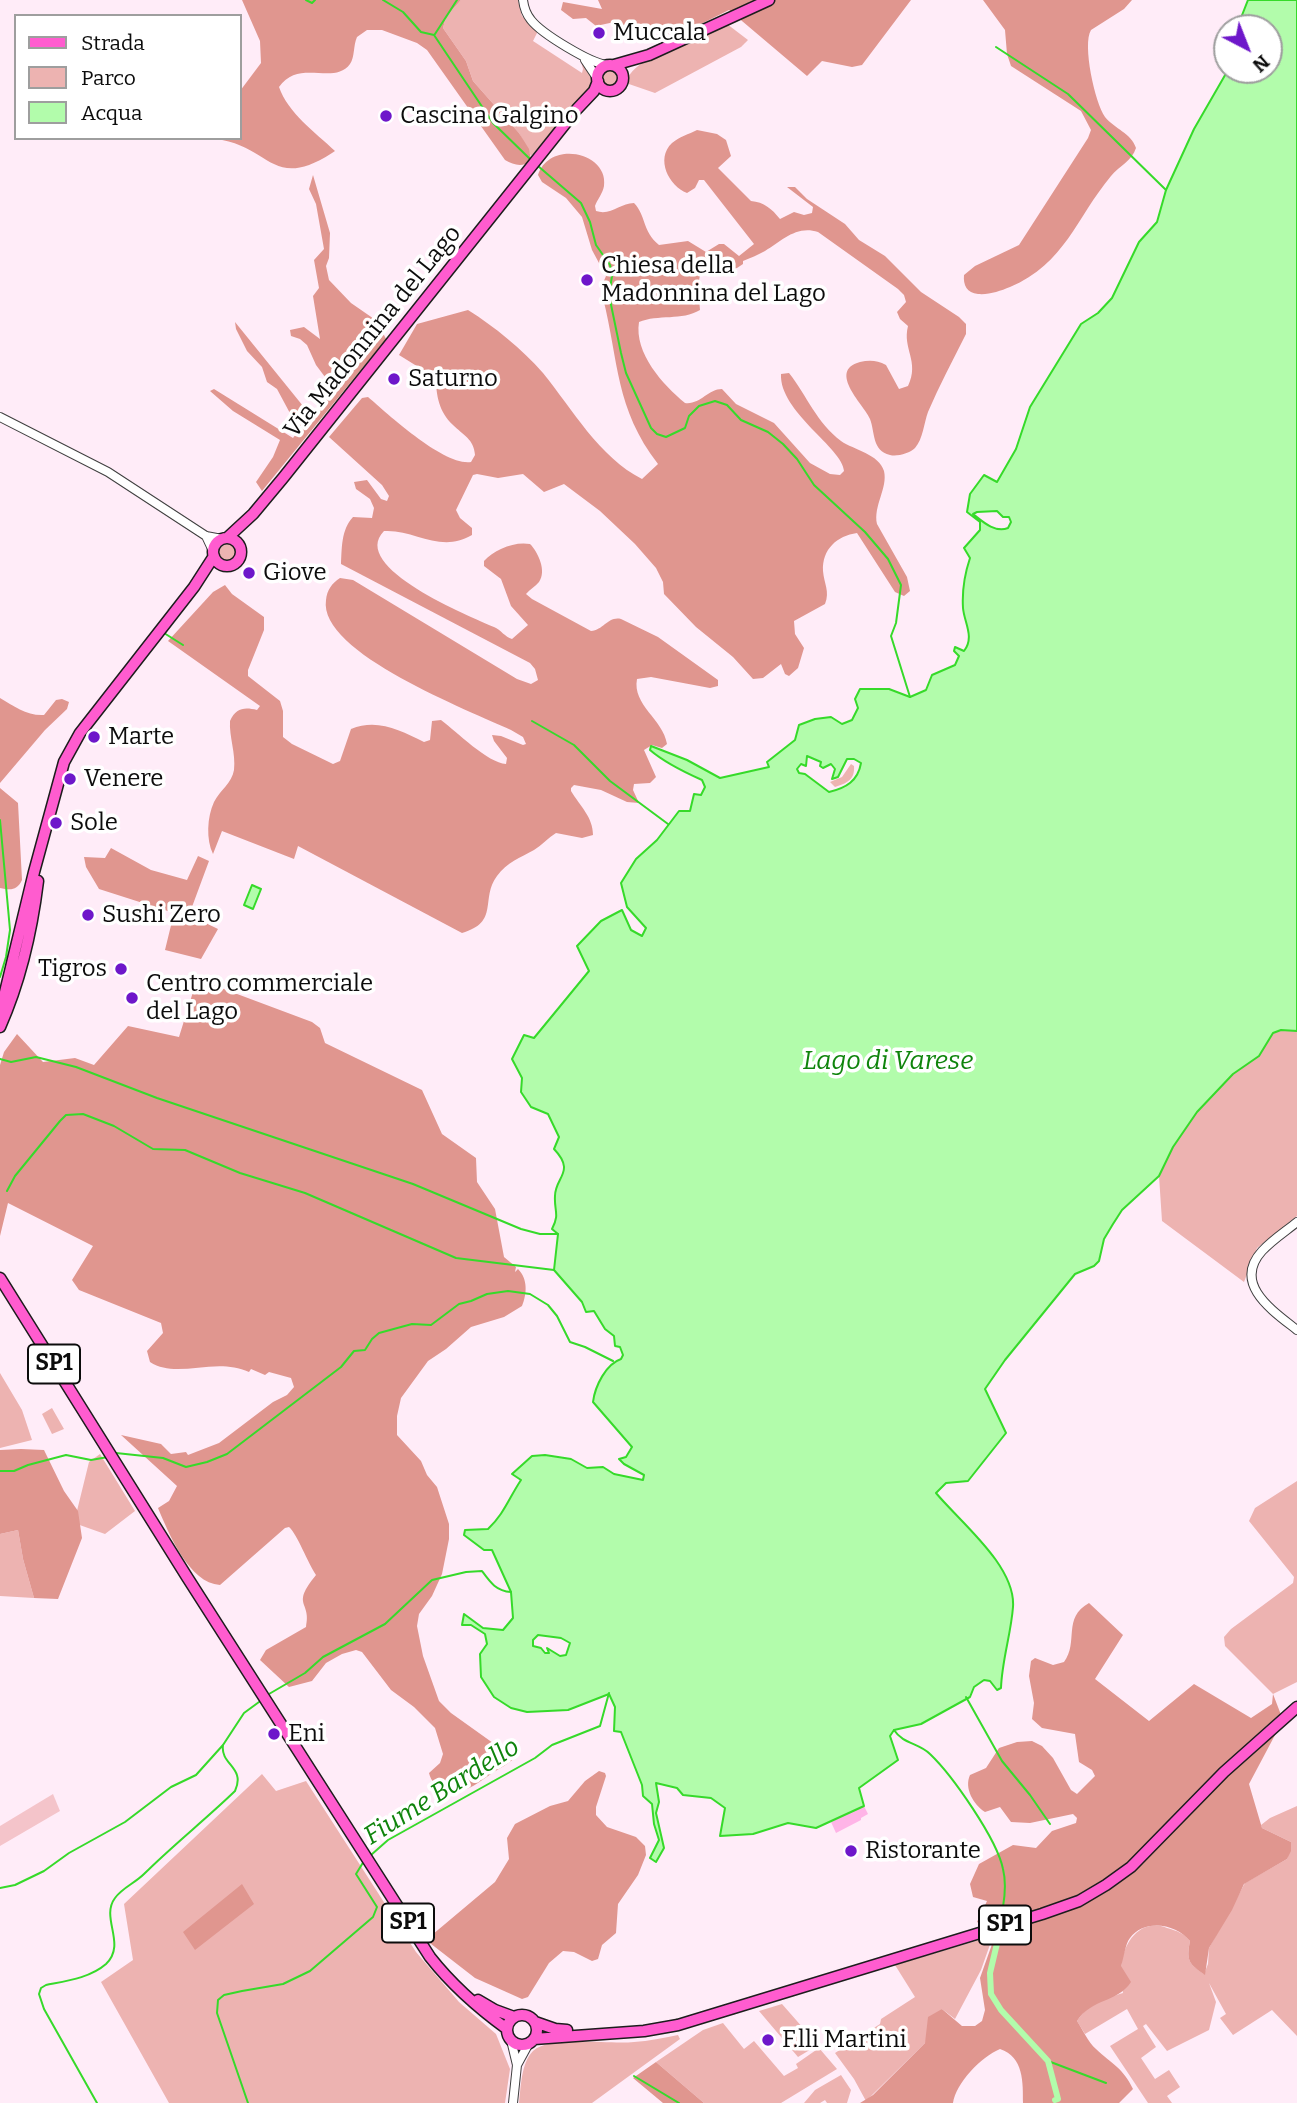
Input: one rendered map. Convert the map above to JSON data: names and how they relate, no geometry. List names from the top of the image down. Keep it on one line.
{"streets":{"main road":["Via Madonnina del Lago","SP1"]},"water":["Lago di Varese","Fiume Bardello"],"places":["Muccala","Cascina Galgino","Chiesa della Madonnina del Lago","Saturno","Giove","Marte","Venere","Sole","Sushi Zero","Tigros","Centro commerciale del Lago","Eni","Ristorante","F.lli Martini"],"legend":["Strada","Parco","Acqua"],"north":"bottom right"}
